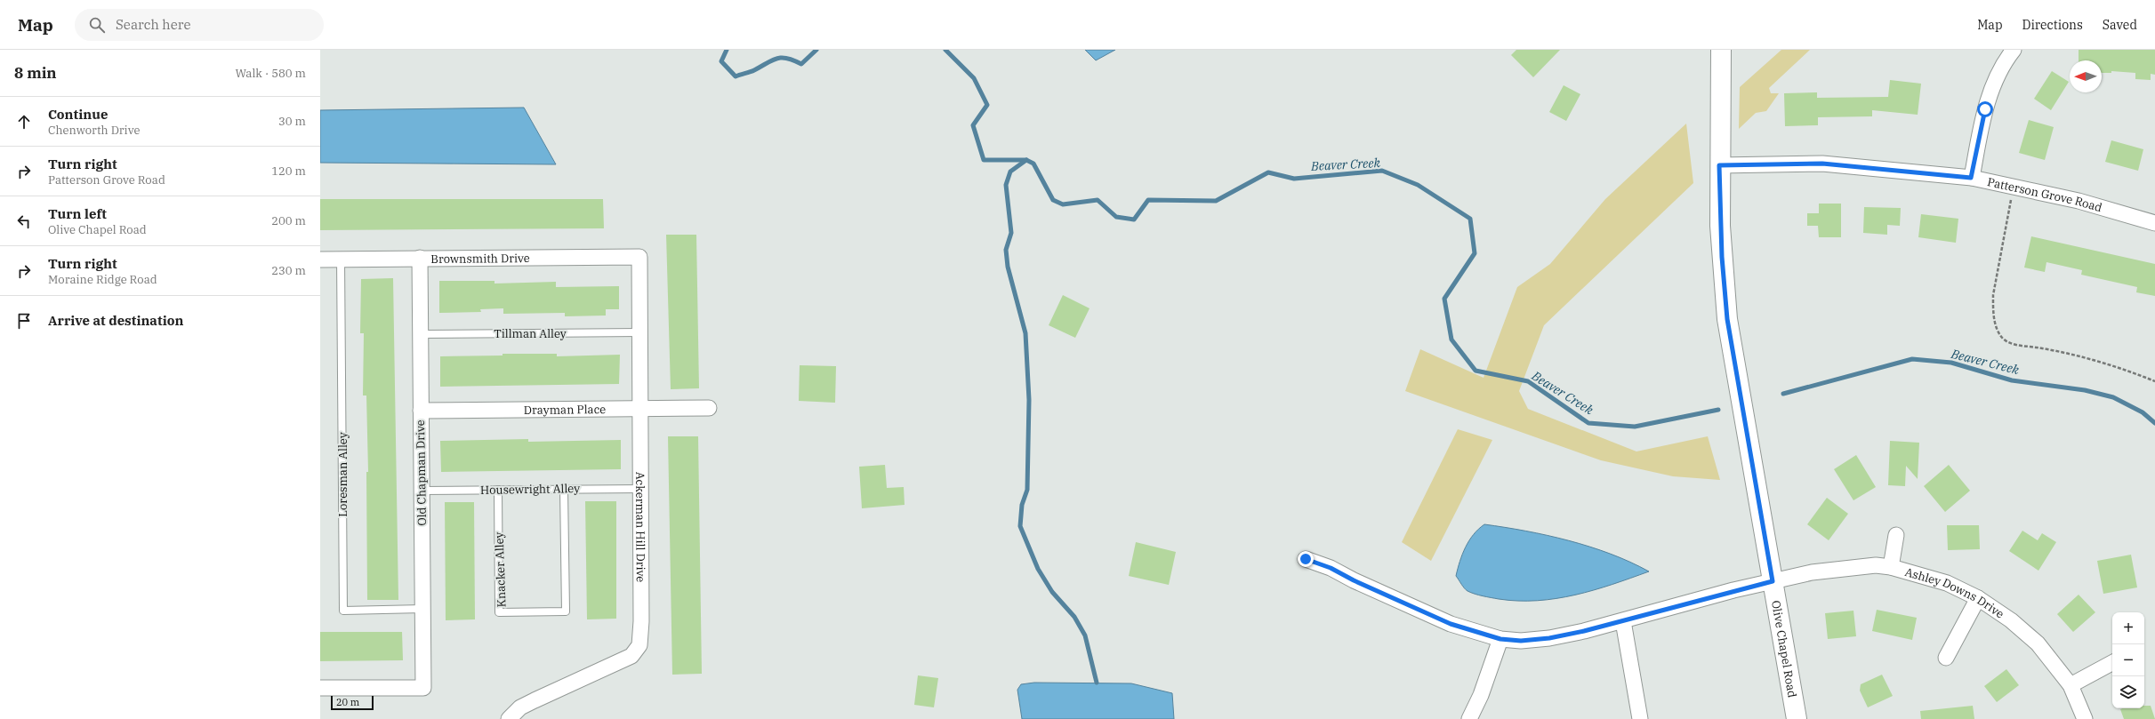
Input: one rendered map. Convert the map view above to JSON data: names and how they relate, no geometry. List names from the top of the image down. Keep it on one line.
{"streets":{"main road":["Olive Chapel Road"],"street":["Patterson Grove Road","Brownsmith Drive","Drayman Place","Old Chapman Drive","Ackerman Hill Drive","Ashley Downs Drive"],"lane":["Tillman Alley","Loresman Alley","Housewright Alley","Knacker Alley"]},"crossings":[["Patterson Grove Road","Olive Chapel Road"],["Brownsmith Drive","Old Chapman Drive"],["Brownsmith Drive","Loresman Alley"],["Brownsmith Drive","Ackerman Hill Drive"],["Tillman Alley","Old Chapman Drive"],["Tillman Alley","Ackerman Hill Drive"],["Drayman Place","Old Chapman Drive"],["Drayman Place","Ackerman Hill Drive"],["Old Chapman Drive","Loresman Alley"],["Old Chapman Drive","Housewright Alley"],["Housewright Alley","Ackerman Hill Drive"],["Housewright Alley","Knacker Alley"],["Ashley Downs Drive","Olive Chapel Road"]],"water":["Beaver Creek"],"scale_bar":"20 m","north":"left","page":{"header":"Map","search":"Search here","nav":["Map","Directions","Saved"],"heading":["8 min","Walk · 580 m"],"list":[["Continue","Chenworth Drive","30 m"],["Turn right","Patterson Grove Road","120 m"],["Turn left","Olive Chapel Road","200 m"],["Turn right","Moraine Ridge Road","230 m"],"Arrive at destination"],"map_buttons":["+","−"],"scale":"20 m"}}
